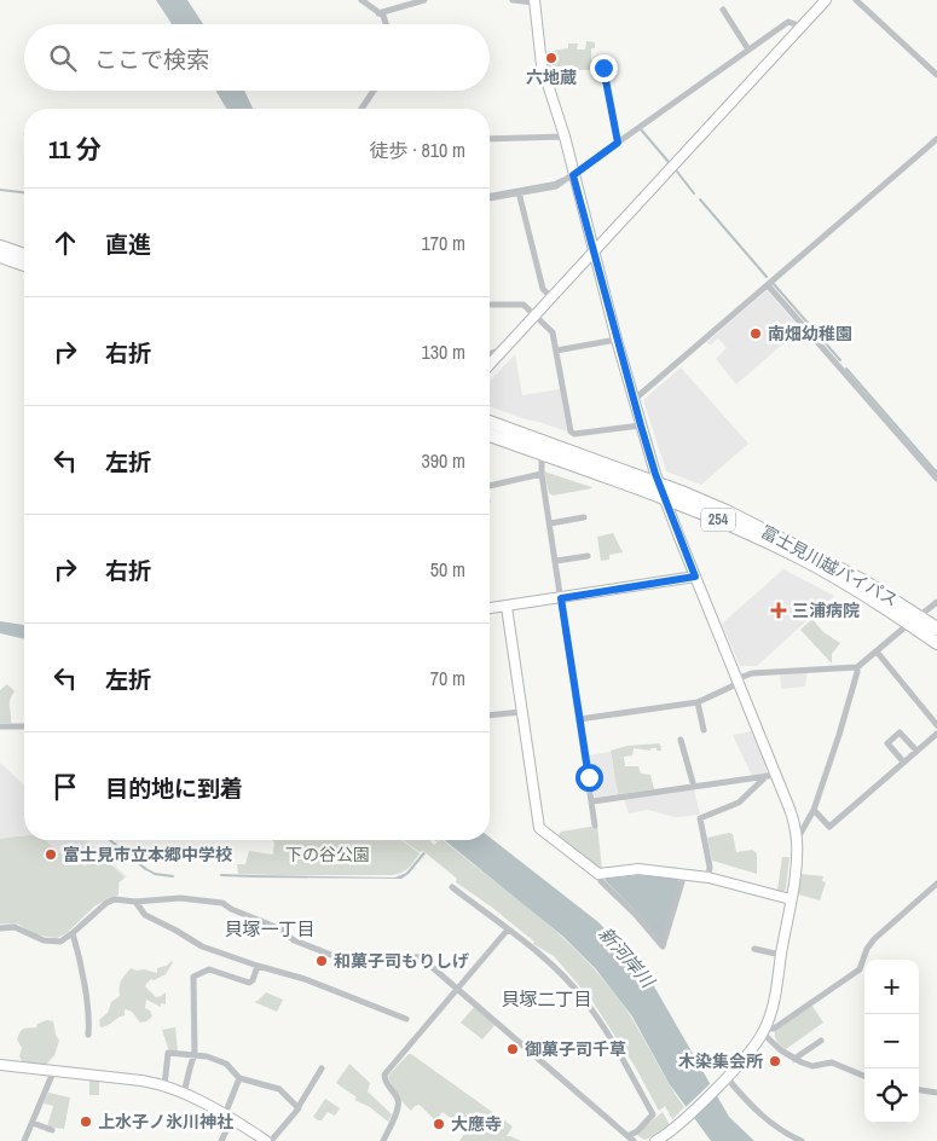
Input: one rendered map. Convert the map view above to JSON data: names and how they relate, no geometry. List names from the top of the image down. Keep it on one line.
{"streets":{"highway":["254","富士見川越バイパス"]},"districts":["貝塚一丁目","貝塚二丁目"],"water":["新河岸川"],"parks":["下の谷公園"],"places":{"other":["六地蔵","南畑幼稚園","富士見市立本郷中学校","和菓子司もりしげ","御菓子司千草","木染集会所","上水子ノ氷川神社","大應寺"],"health":["三浦病院"]},"page":{"search":"ここで検索","heading":["11 分","徒歩 · 810 m"],"list":[["直進","170 m"],["右折","130 m"],["左折","390 m"],["右折","50 m"],["左折","70 m"],"目的地に到着"],"map_buttons":["+","−"]}}
